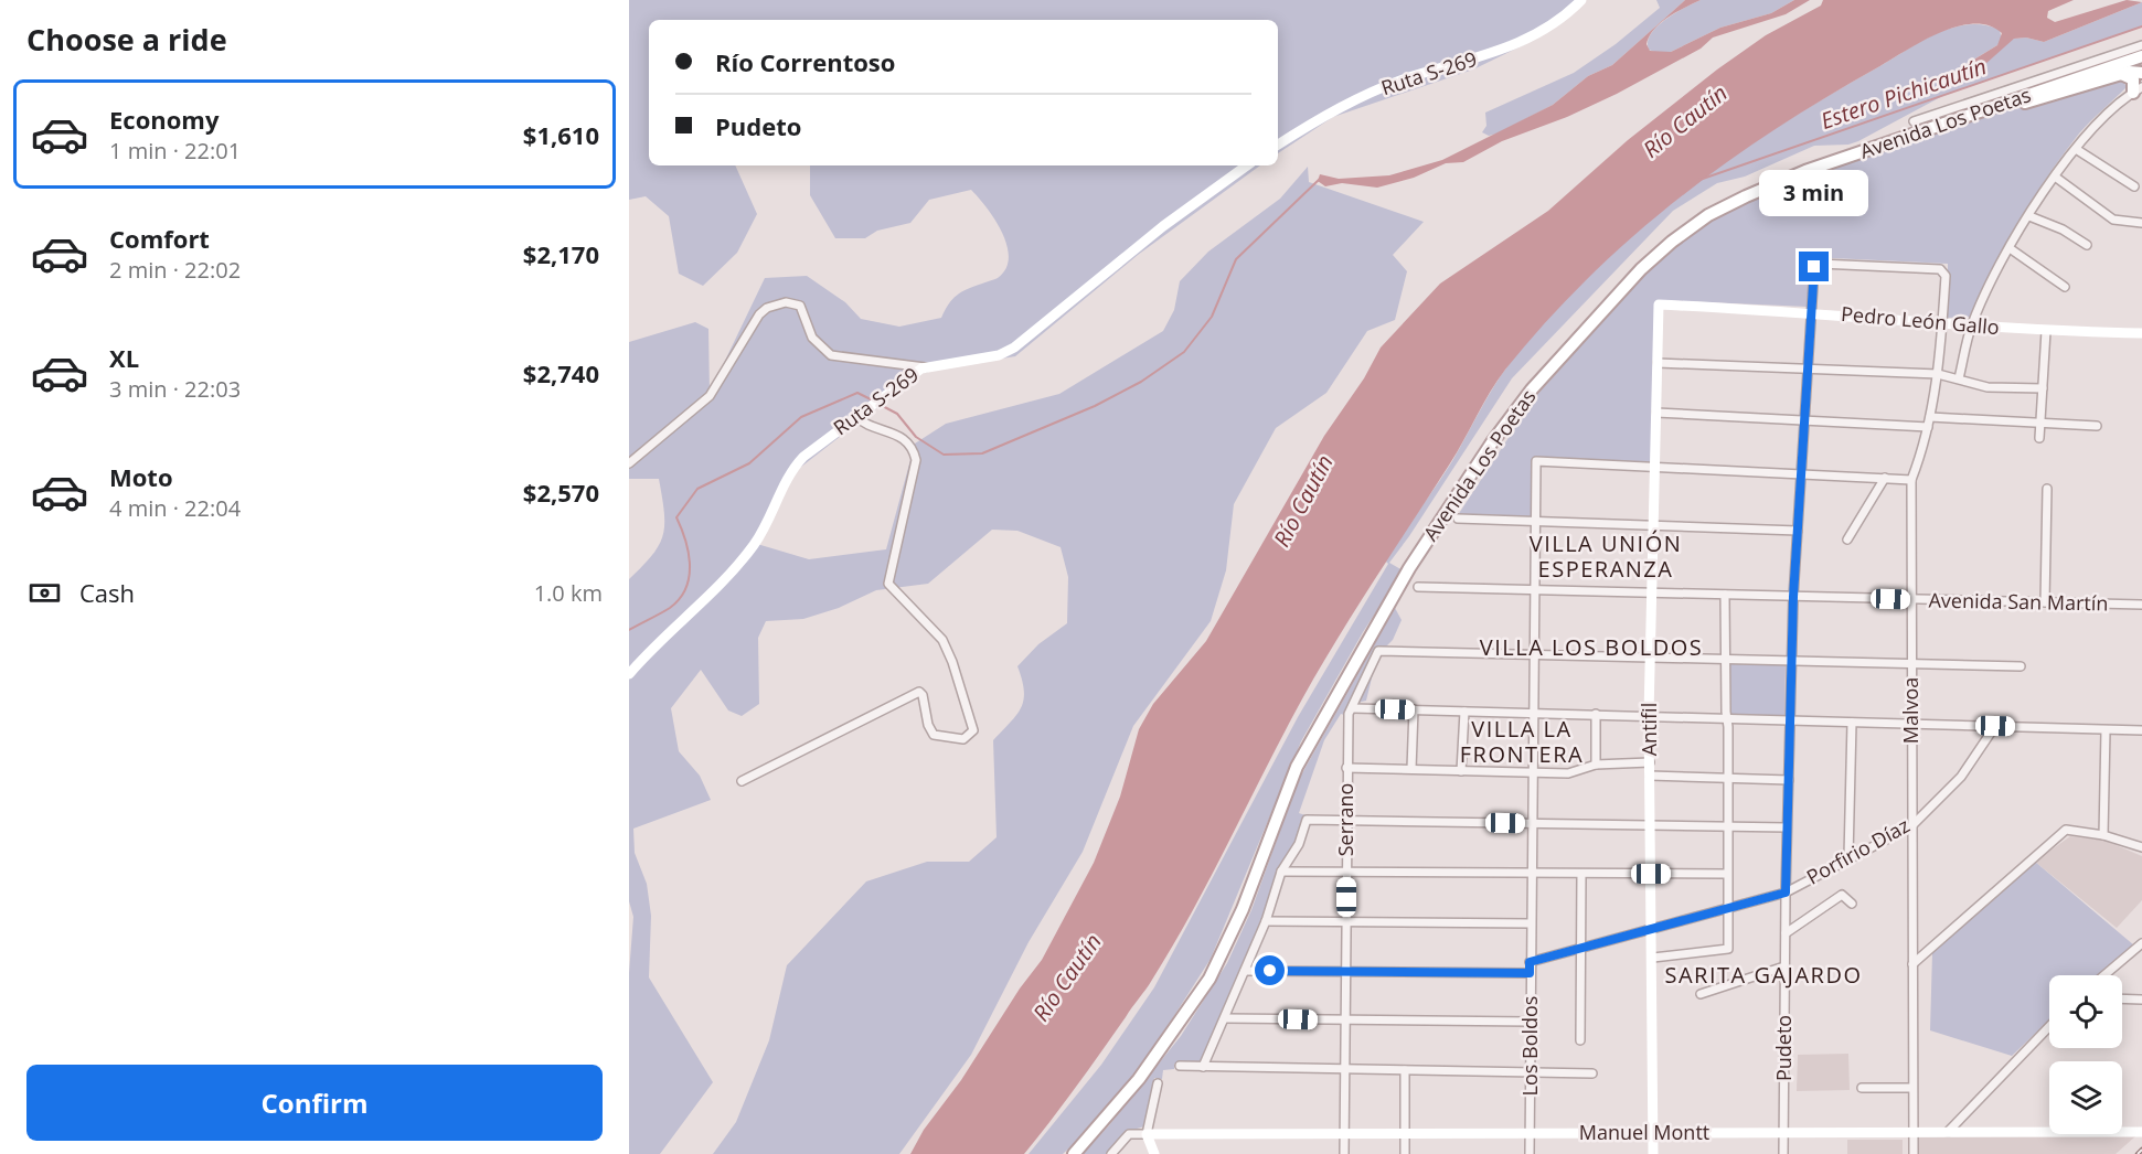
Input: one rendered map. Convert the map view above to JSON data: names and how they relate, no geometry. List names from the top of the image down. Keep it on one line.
{"streets":{"main road":["Avenida Los Poetas"],"street":["Ruta S-269","Pedro León Gallo","Avenida San Martín","Malvoa","Antifil","Serrano","Porfirio Díaz","Los Boldos","Pudeto","Manuel Montt"]},"crossings":[["Pedro León Gallo","Malvoa"],["Pedro León Gallo","Antifil"],["Pedro León Gallo","Pudeto"],["Avenida San Martín","Malvoa"],["Avenida San Martín","Antifil"],["Avenida San Martín","Los Boldos"],["Avenida San Martín","Pudeto"],["Malvoa","Porfirio Díaz"],["Malvoa","Pudeto"],["Malvoa","Manuel Montt"],["Antifil","Porfirio Díaz"],["Antifil","Los Boldos"],["Antifil","Manuel Montt"],["Serrano","Los Boldos"],["Serrano","Manuel Montt"],["Porfirio Díaz","Los Boldos"],["Porfirio Díaz","Pudeto"],["Los Boldos","Manuel Montt"],["Pudeto","Manuel Montt"]],"districts":["VILLA UNIÓN ESPERANZA","VILLA LOS BOLDOS","VILLA LA FRONTERA","SARITA GAJARDO"],"water":["Estero Pichicautín","Río Cautín"],"page":{"heading":"Choose a ride","banner":["Río Correntoso","Pudeto"],"list":[{"name":"Economy","note":"1 min · 22:01","value":"$1,610"},{"name":"Comfort","note":"2 min · 22:02","value":"$2,170"},{"name":"XL","note":"3 min · 22:03","value":"$2,740"},{"name":"Moto","note":"4 min · 22:04","value":"$2,570"}],"bubble":"3 min","pay":["Cash","1.0 km"],"buttons":"Confirm"}}
